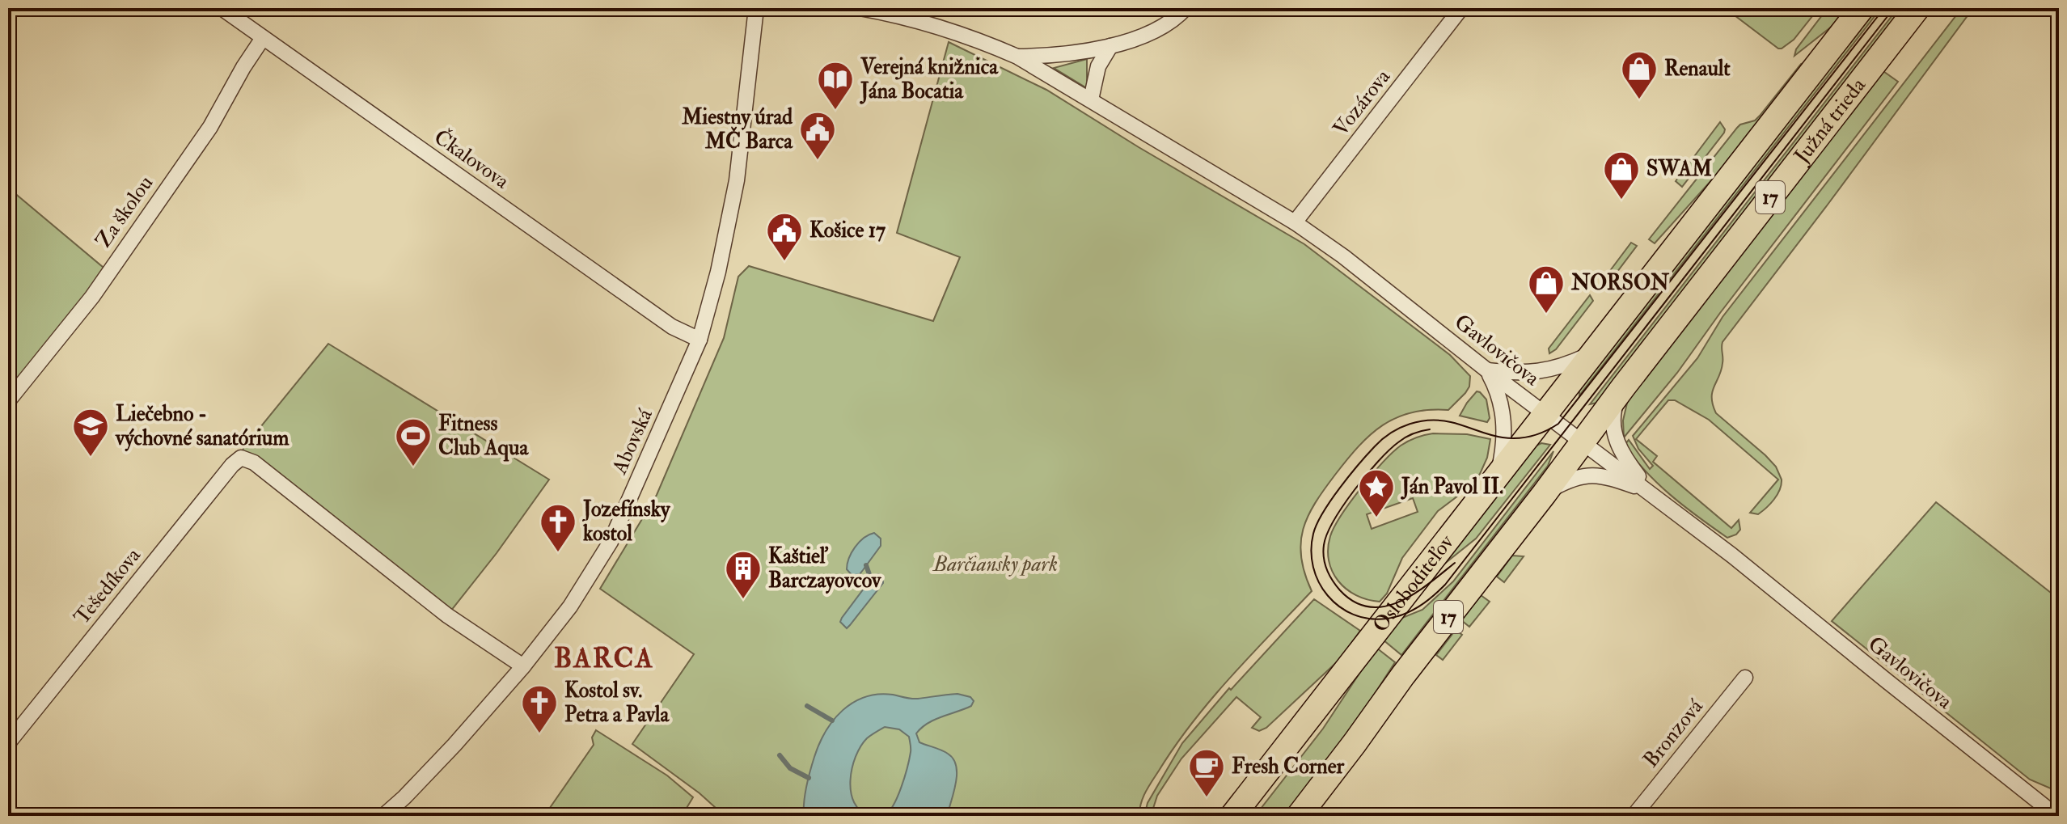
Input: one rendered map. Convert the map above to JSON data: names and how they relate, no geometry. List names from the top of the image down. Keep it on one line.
{"streets":{"main road":["Južná trieda","17","Osloboditeľov"],"street":["Vozárova","Čkalovova","Za školou","Gavlovičova","Abovská","Tešedíkova","Bronzová"]},"crossings":[["Vozárova","Gavlovičova"],["Južná trieda","17"],["Čkalovova","Za školou"],["Čkalovova","Abovská"],["17","Gavlovičova"],["17","Osloboditeľov"],["Gavlovičova","Osloboditeľov"],["Abovská","Tešedíkova"]],"districts":["BARCA"],"parks":["Barčiansky park"],"places":{"shop":["Renault","SWAM","NORSON"],"library":["Verejná knižnica Jána Bocatia"],"public building":["Miestny úrad MČ Barca","Košice 17"],"school or university":["Liečebno - výchovné sanatórium"],"sports":["Fitness Club Aqua"],"place":["Ján Pavol II."],"church":["Jozefínsky kostol","Kostol sv. Petra a Pavla"],"building":["Kaštieľ Barczayovcov"],"cafe":["Fresh Corner"]}}
